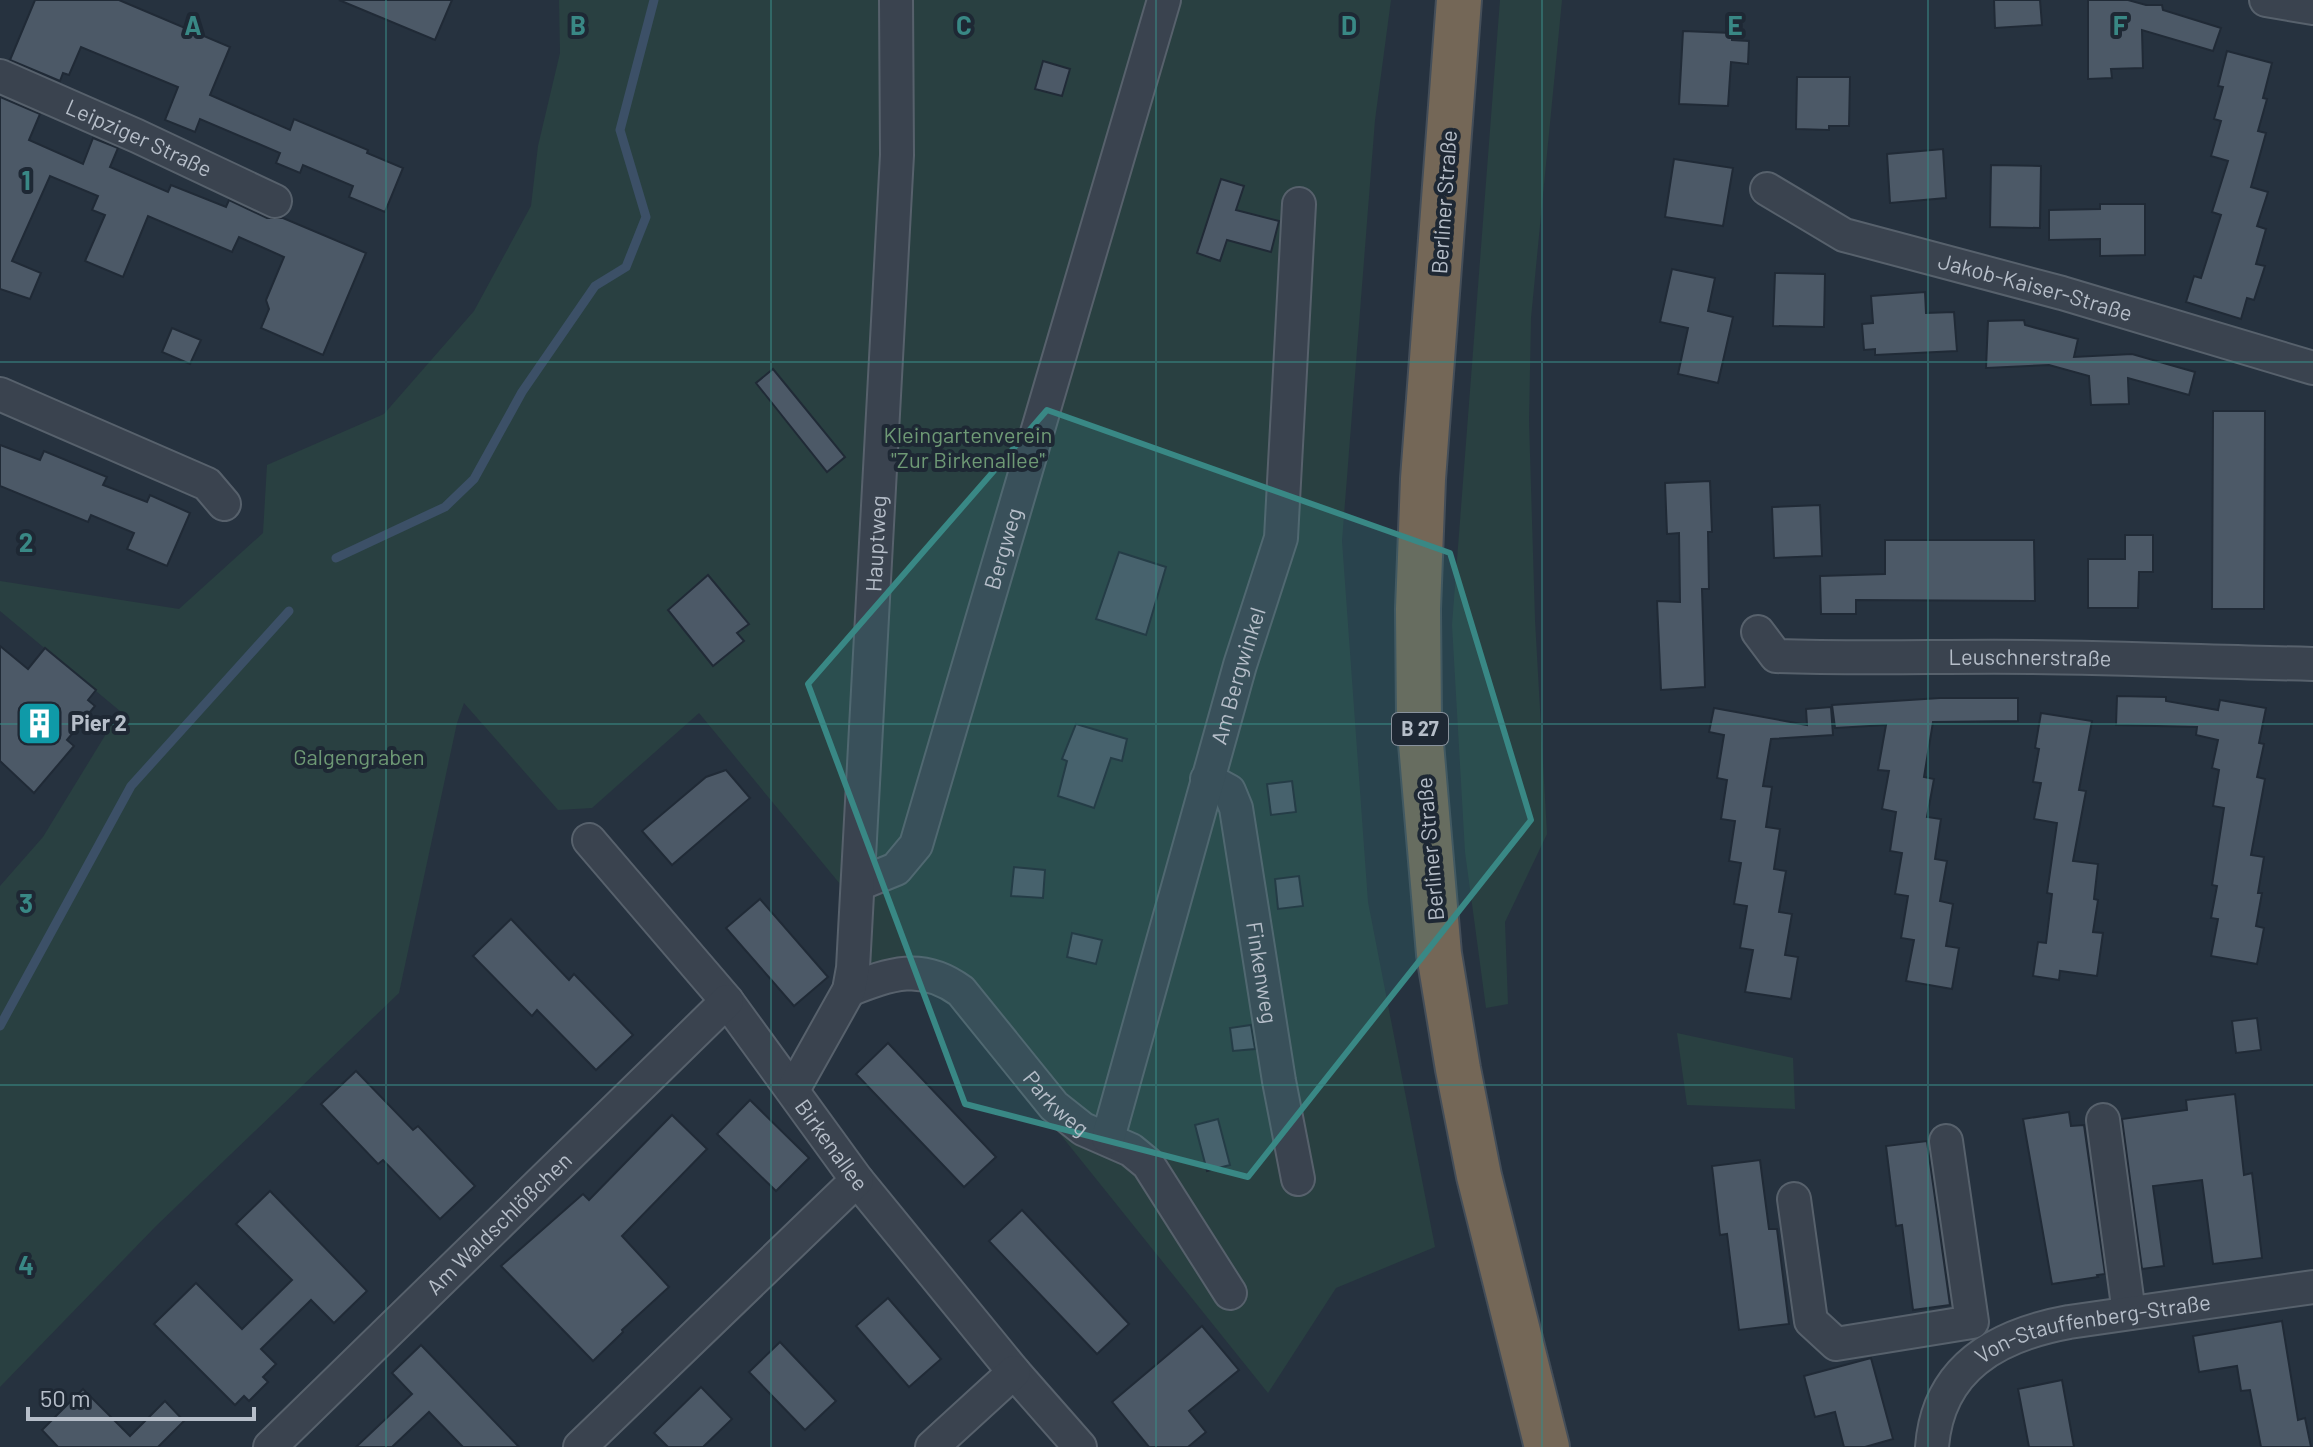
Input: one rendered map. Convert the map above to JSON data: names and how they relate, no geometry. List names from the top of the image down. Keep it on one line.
{"streets":{"highway":["Berliner Straße","B 27"],"street":["Leipziger Straße","Jakob-Kaiser-Straße","Hauptweg","Bergweg","Leuschnerstraße","Am Bergwinkel","Finkenweg","Parkweg","Birkenallee","Am Waldschlößchen","Von-Stauffenberg-Straße"]},"crossings":[["Hauptweg","Bergweg"],["Hauptweg","Parkweg"],["Am Bergwinkel","Finkenweg"],["Am Bergwinkel","Parkweg"],["Birkenallee","Am Waldschlößchen"]],"parks":["Kleingartenverein \"Zur Birkenallee\"","Galgengraben"],"places":{"building":["Pier 2"]},"scale_bar":"50 m","grid":{"columns":["A","B","C","D","E","F"],"rows":["1","2","3","4"]}}
